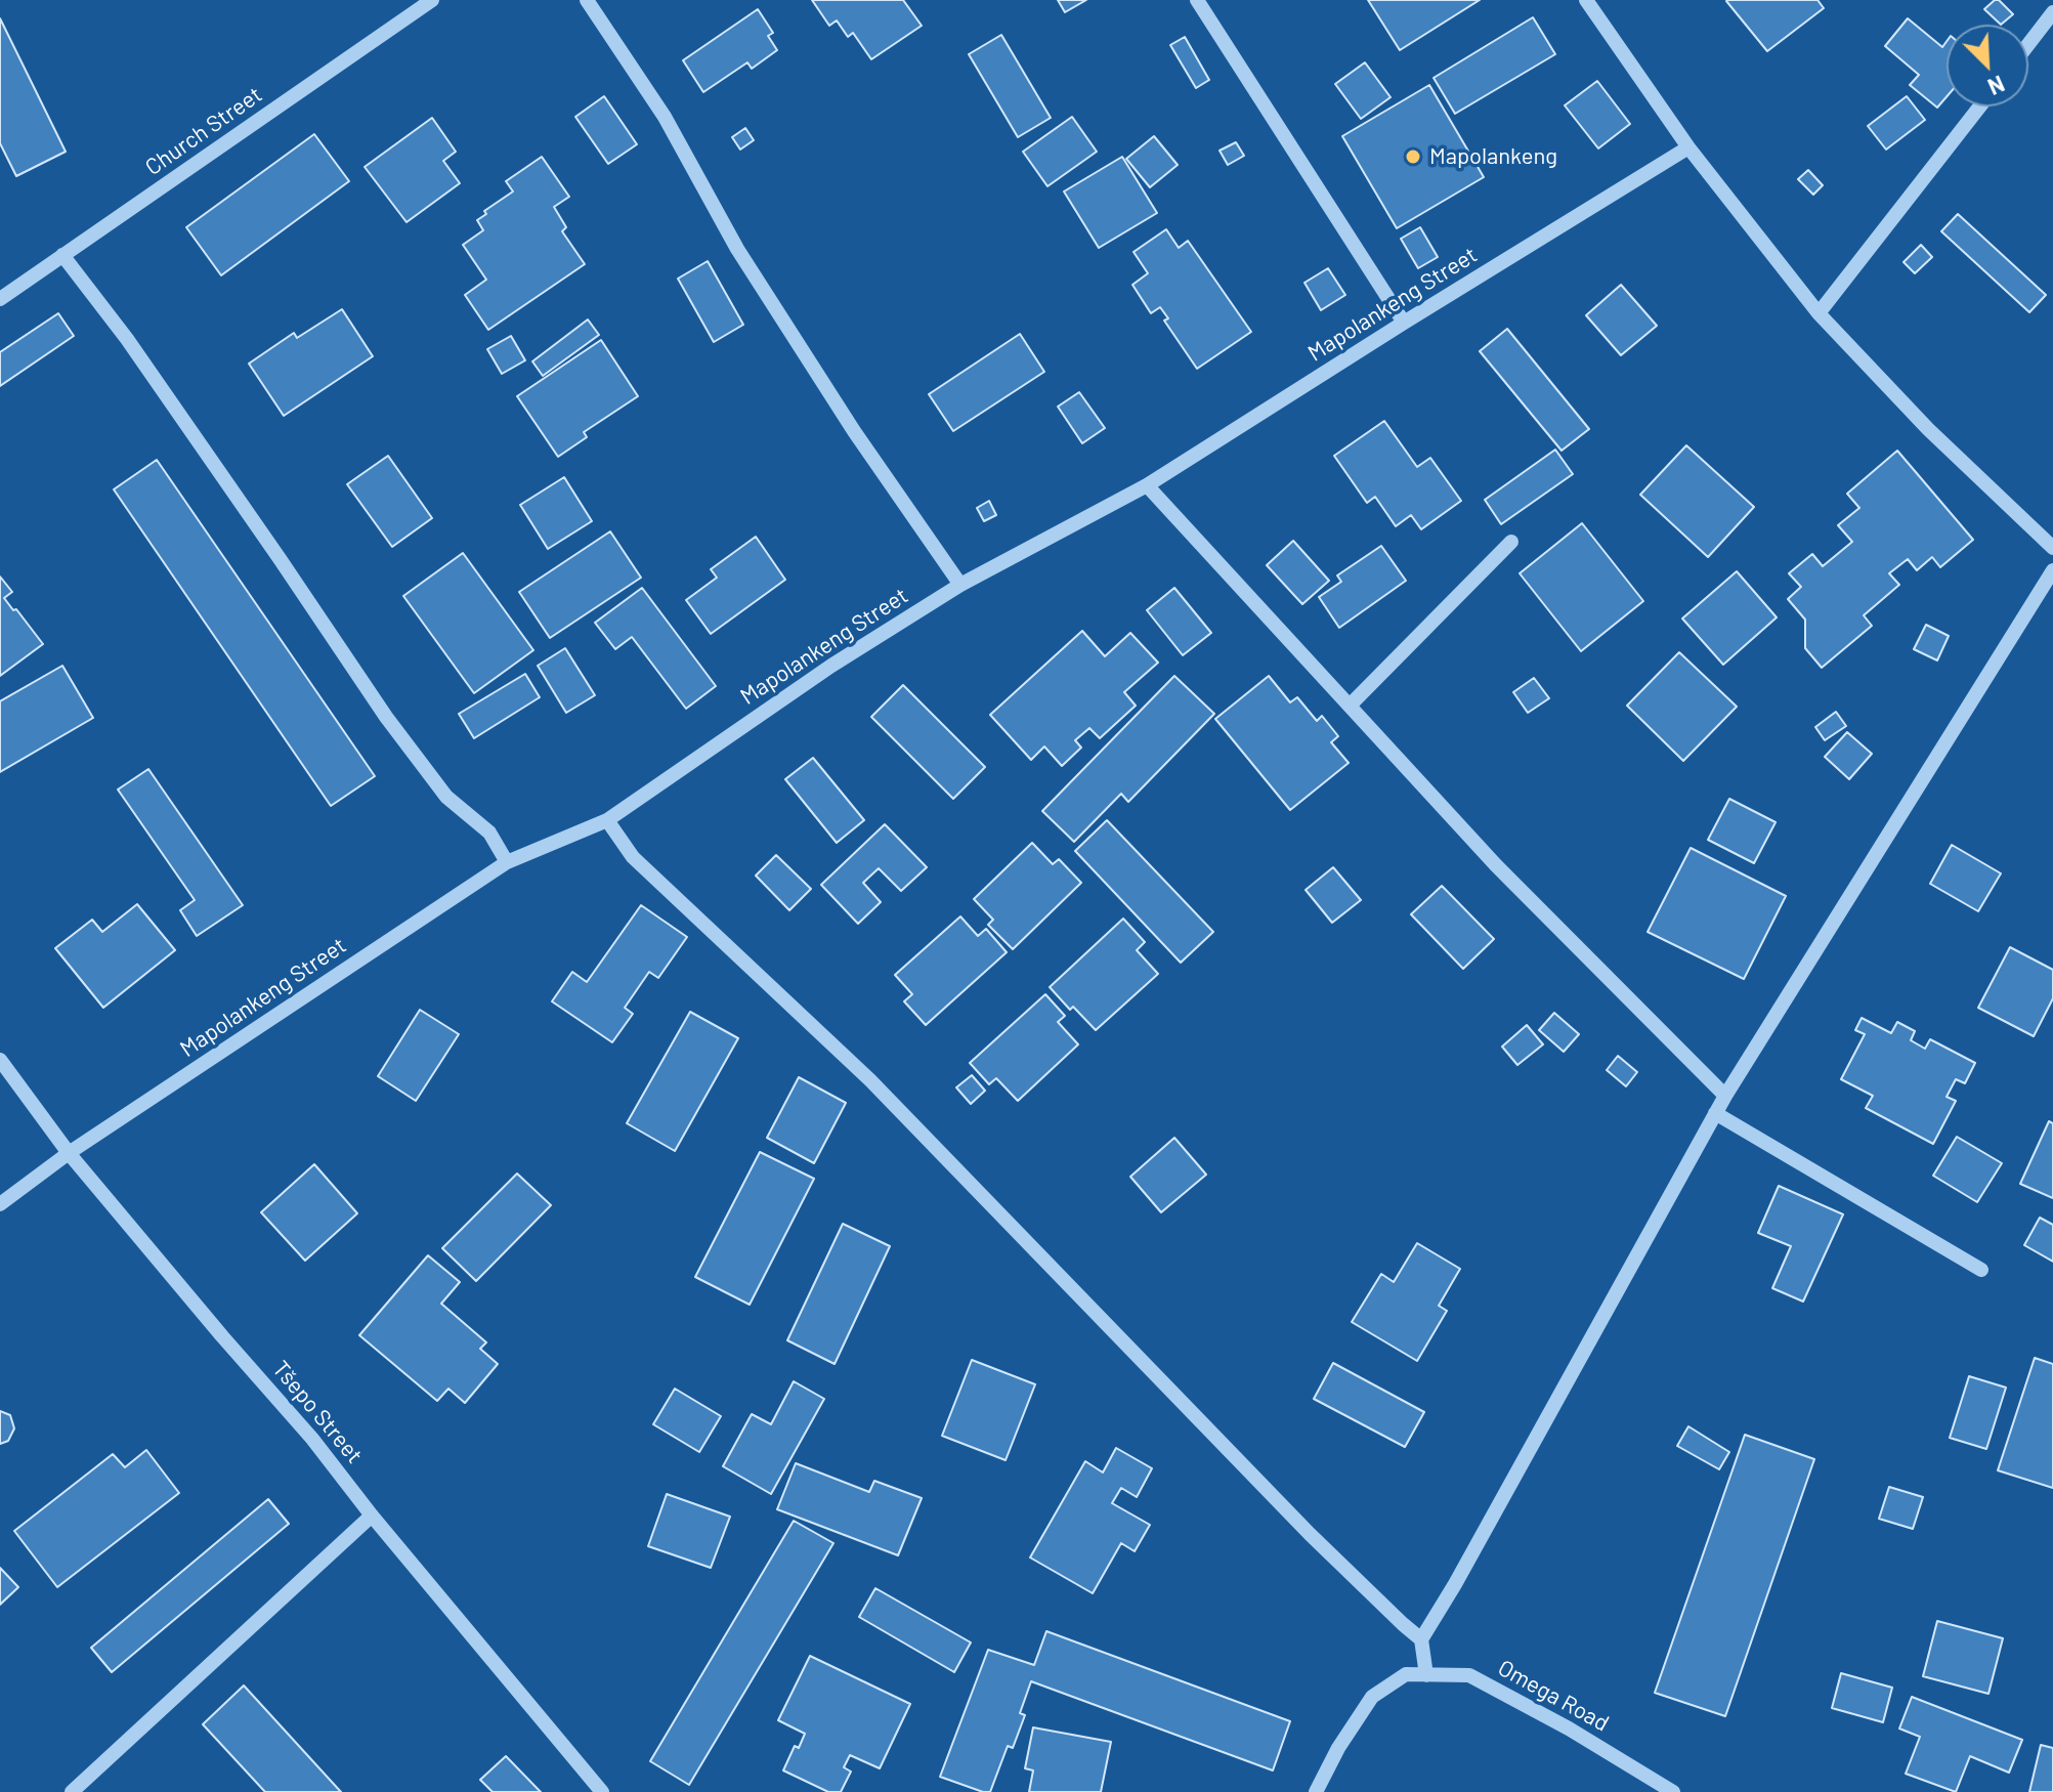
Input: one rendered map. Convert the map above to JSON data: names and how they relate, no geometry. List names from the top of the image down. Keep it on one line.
{"streets":{"street":["Church Street","Mapolankeng Street","Tšepo Street","Omega Road"]},"crossings":[["Mapolankeng Street","Tšepo Street"]],"places":["Mapolankeng"],"north":"bottom right"}
